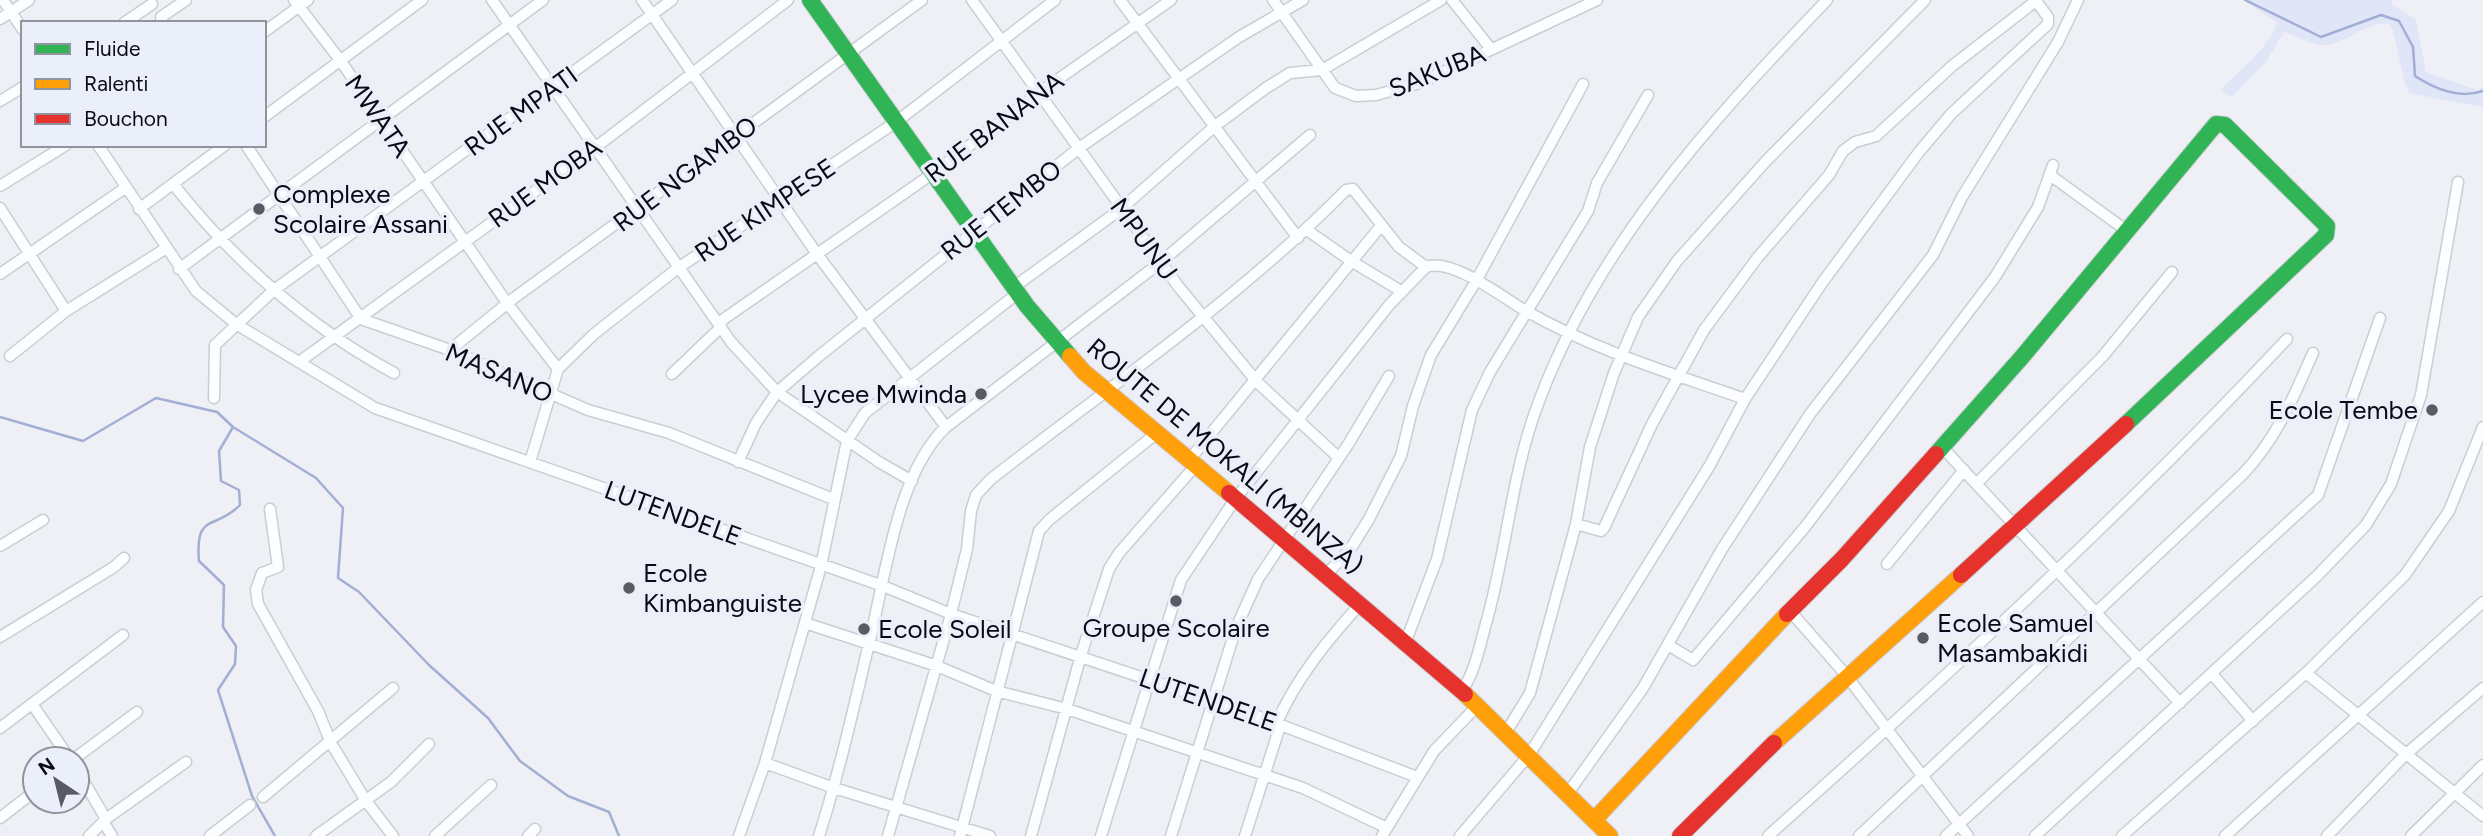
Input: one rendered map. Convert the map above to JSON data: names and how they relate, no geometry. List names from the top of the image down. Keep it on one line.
{"streets":{"street":["SAKUBA","RUE MPATI","MWATA","RUE BANANA","RUE NGAMBO","RUE MOBA","RUE KIMPESE","RUE TEMBO","MPUNU","MASANO","ROUTE DE MOKALI (MBINZA)","LUTENDELE"]},"crossings":[["SAKUBA","RUE TEMBO"],["RUE MPATI","MWATA"],["RUE MPATI","LUTENDELE"],["MWATA","RUE NGAMBO"],["MWATA","RUE MOBA"],["MWATA","RUE KIMPESE"],["RUE BANANA","MPUNU"],["RUE BANANA","ROUTE DE MOKALI (MBINZA)"],["RUE NGAMBO","MASANO"],["RUE NGAMBO","ROUTE DE MOKALI (MBINZA)"],["RUE MOBA","MASANO"],["RUE MOBA","LUTENDELE"],["RUE KIMPESE","MPUNU"],["RUE KIMPESE","MASANO"],["RUE KIMPESE","ROUTE DE MOKALI (MBINZA)"],["RUE KIMPESE","LUTENDELE"],["RUE TEMBO","MPUNU"],["RUE TEMBO","MASANO"],["RUE TEMBO","ROUTE DE MOKALI (MBINZA)"]],"places":["Complexe Scolaire Assani","Lycee Mwinda","Ecole Tembe","Ecole Kimbanguiste","Groupe Scolaire","Ecole Soleil","Ecole Samuel Masambakidi"],"legend":["Fluide","Ralenti","Bouchon"],"north":"top left"}
